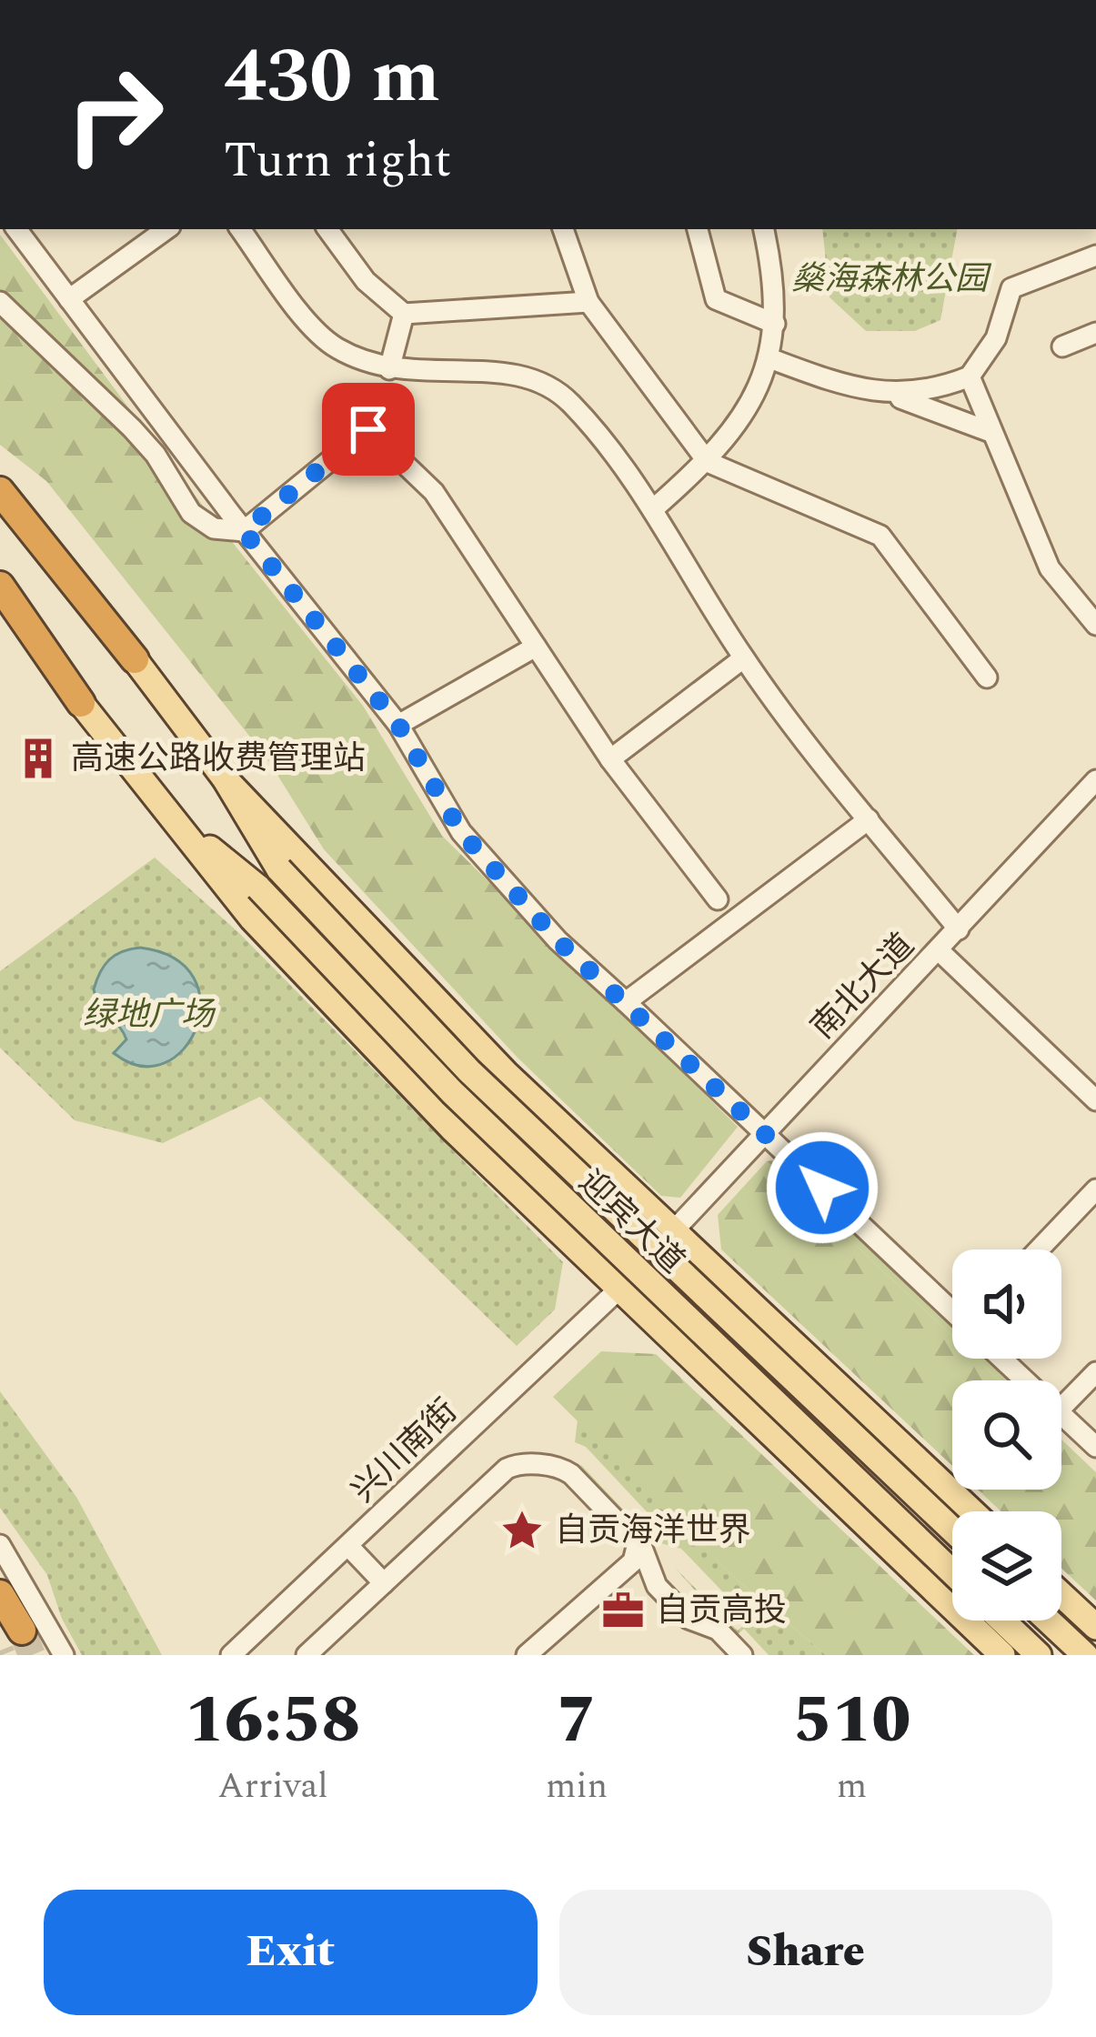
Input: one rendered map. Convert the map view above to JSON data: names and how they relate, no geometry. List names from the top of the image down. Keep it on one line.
{"streets":{"main road":["迎宾大道"],"street":["南北大道","兴川南街"]},"crossings":[["南北大道","兴川南街"]],"parks":["燊海森林公园","绿地广场"],"places":{"building":["高速公路收费管理站"],"place":["自贡海洋世界"],"office":["自贡高投"]},"page":{"turn":["430 m","Turn right"],"eta":["16:58","Arrival","7","min","510","m"],"buttons":["Exit","Share"]}}
